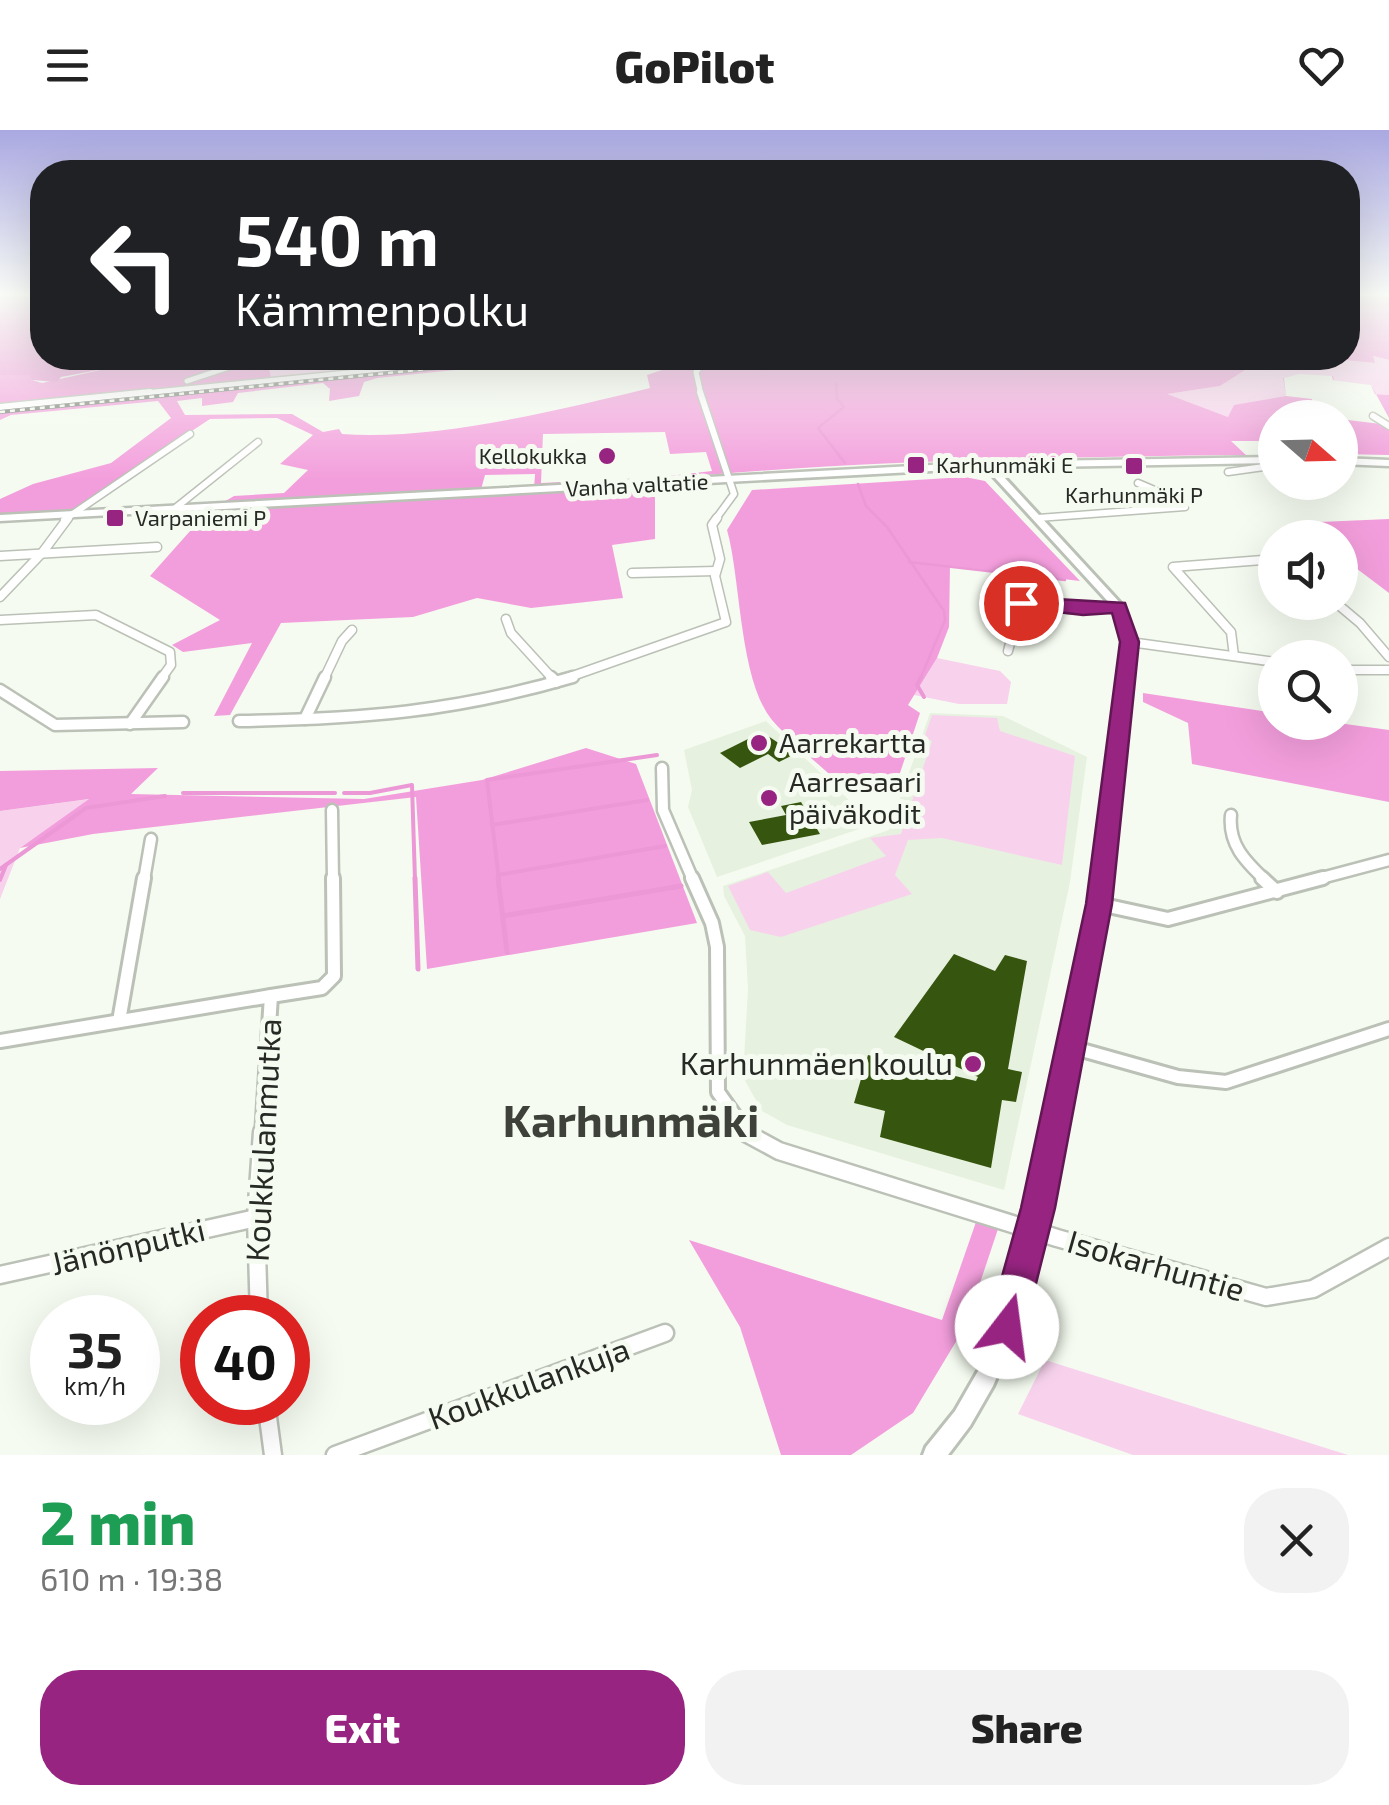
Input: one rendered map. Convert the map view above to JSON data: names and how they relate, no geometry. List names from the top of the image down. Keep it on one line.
{"streets":{"main road":["Vanha valtatie"],"street":["Koukkulanmutka","Jänönputki","Isokarhuntie","Koukkulankuja"]},"crossings":[["Koukkulanmutka","Jänönputki"]],"districts":["Karhunmäki"],"places":{"other":["Kellokukka","Aarrekartta","Aarresaari päiväkodit","Karhunmäen koulu"],"transit":["Karhunmäki E","Karhunmäki P","Varpaniemi P"]},"north":"right","page":{"header":"GoPilot","turn":["540 m","Kämmenpolku"],"speed":"35 km/h","limit":"40","heading":["2 min","610 m · 19:38"],"buttons":["Exit","Share"]}}
